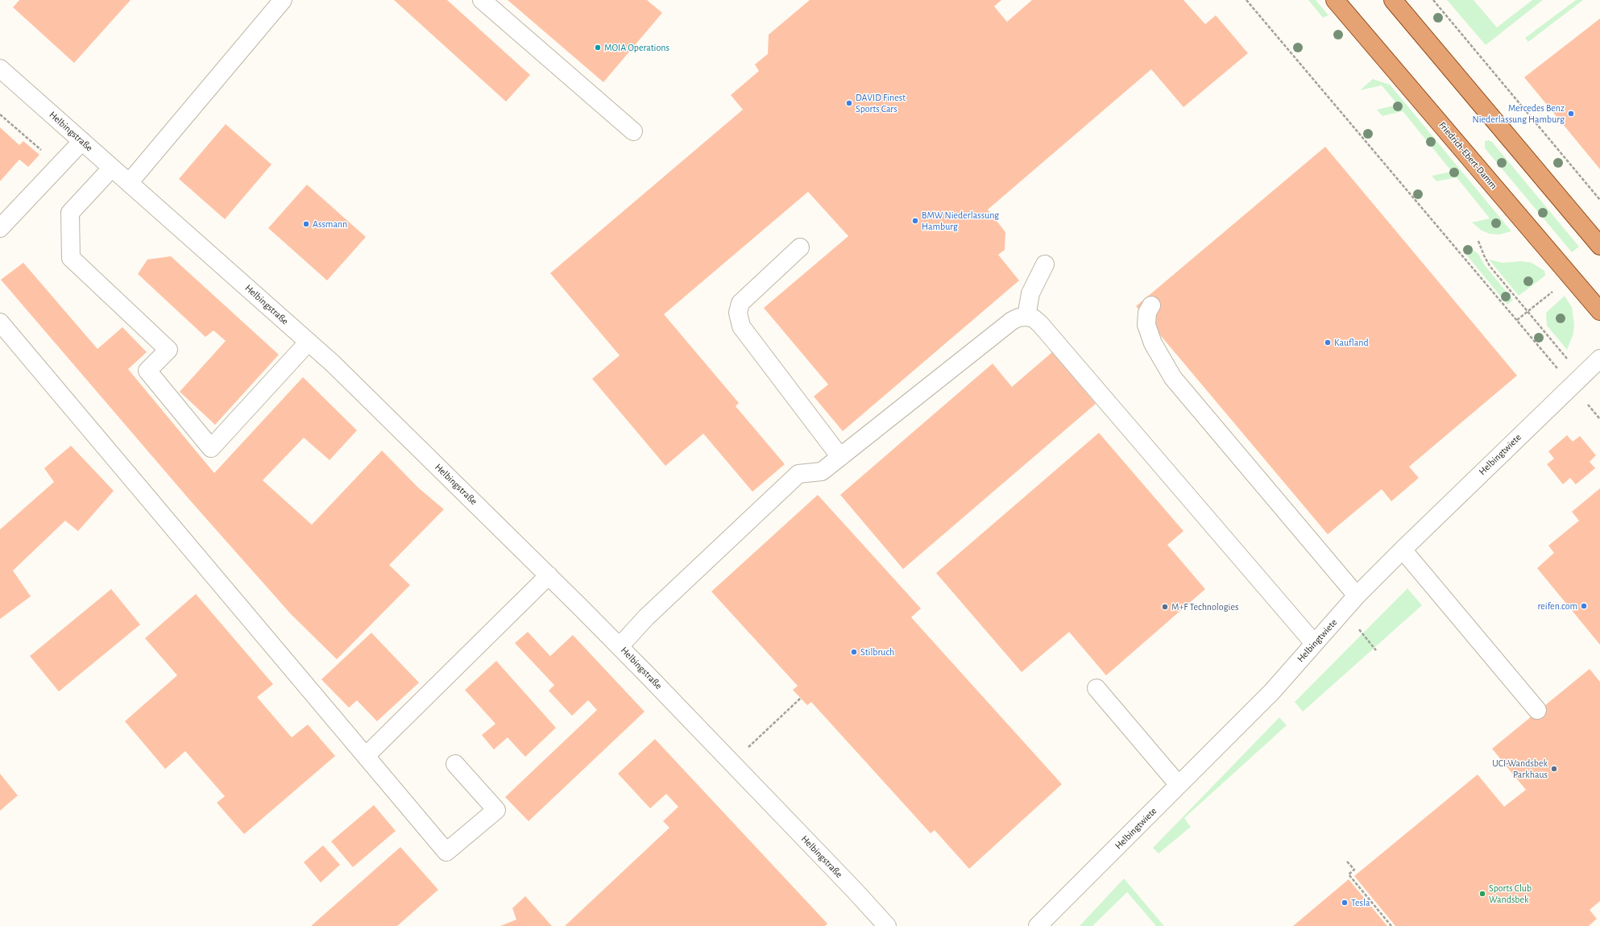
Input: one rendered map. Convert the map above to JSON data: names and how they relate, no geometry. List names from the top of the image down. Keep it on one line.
{"streets":{"main road":["Friedrich-Ebert-Damm"],"street":["Helbingstraße","Helbingtwiete"]},"places":["MOIA Operations","DAVID Finest Sports Cars","Mercedes Benz Niederlassung Hamburg","BMW Niederlassung Hamburg","Assmann","Kaufland","reifen.com","M+F Technologies","Stilbruch","UCI-Wandsbek Parkhaus","Sports Club Wandsbek","Tesla"]}
